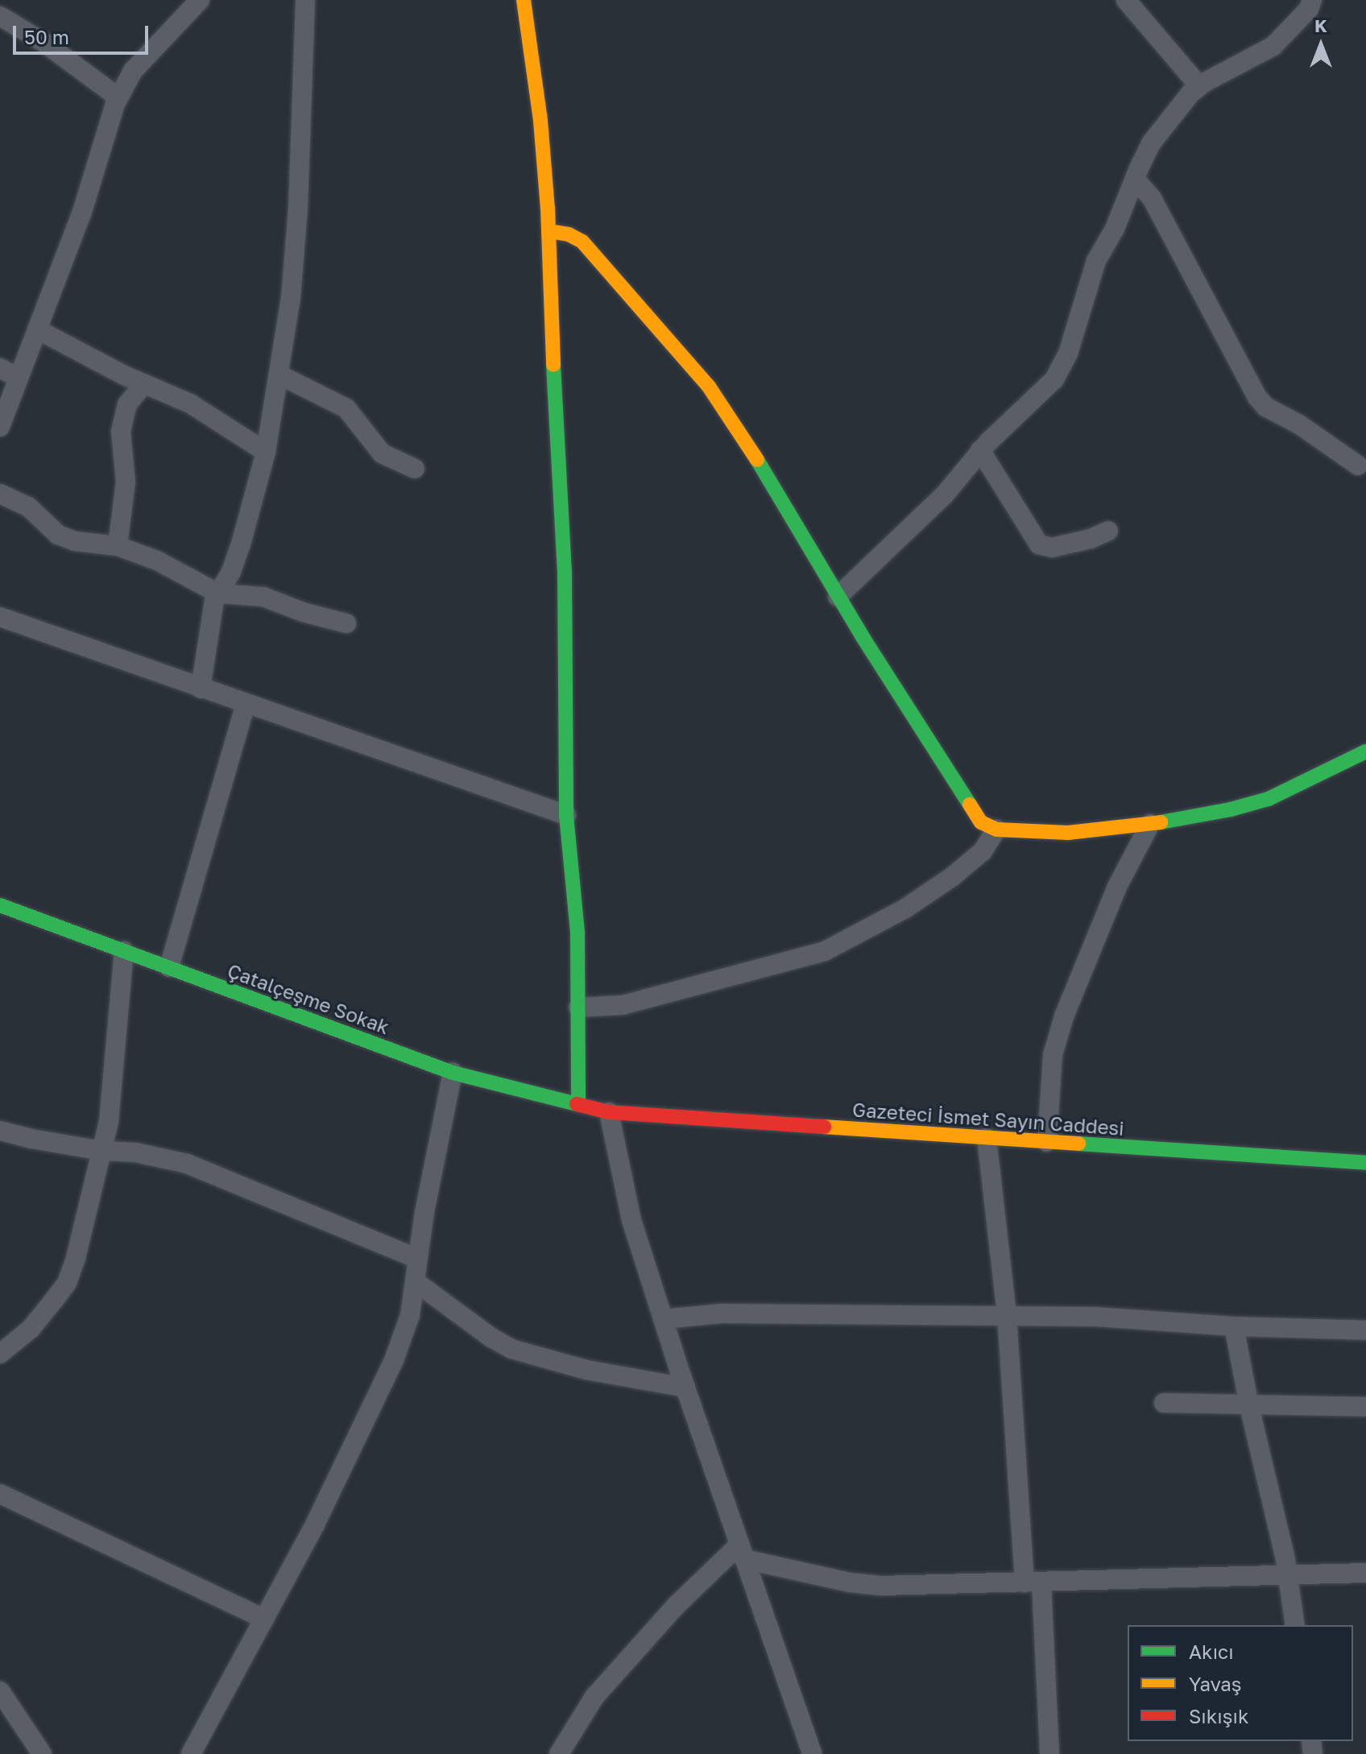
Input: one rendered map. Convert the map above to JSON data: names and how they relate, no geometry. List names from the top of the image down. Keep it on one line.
{"streets":{"street":["Çatalçeşme Sokak","Gazeteci İsmet Sayın Caddesi"]},"crossings":[["Çatalçeşme Sokak","Gazeteci İsmet Sayın Caddesi"]],"legend":["Akıcı","Yavaş","Sıkışık"],"scale_bar":"50 m","north":"top"}
